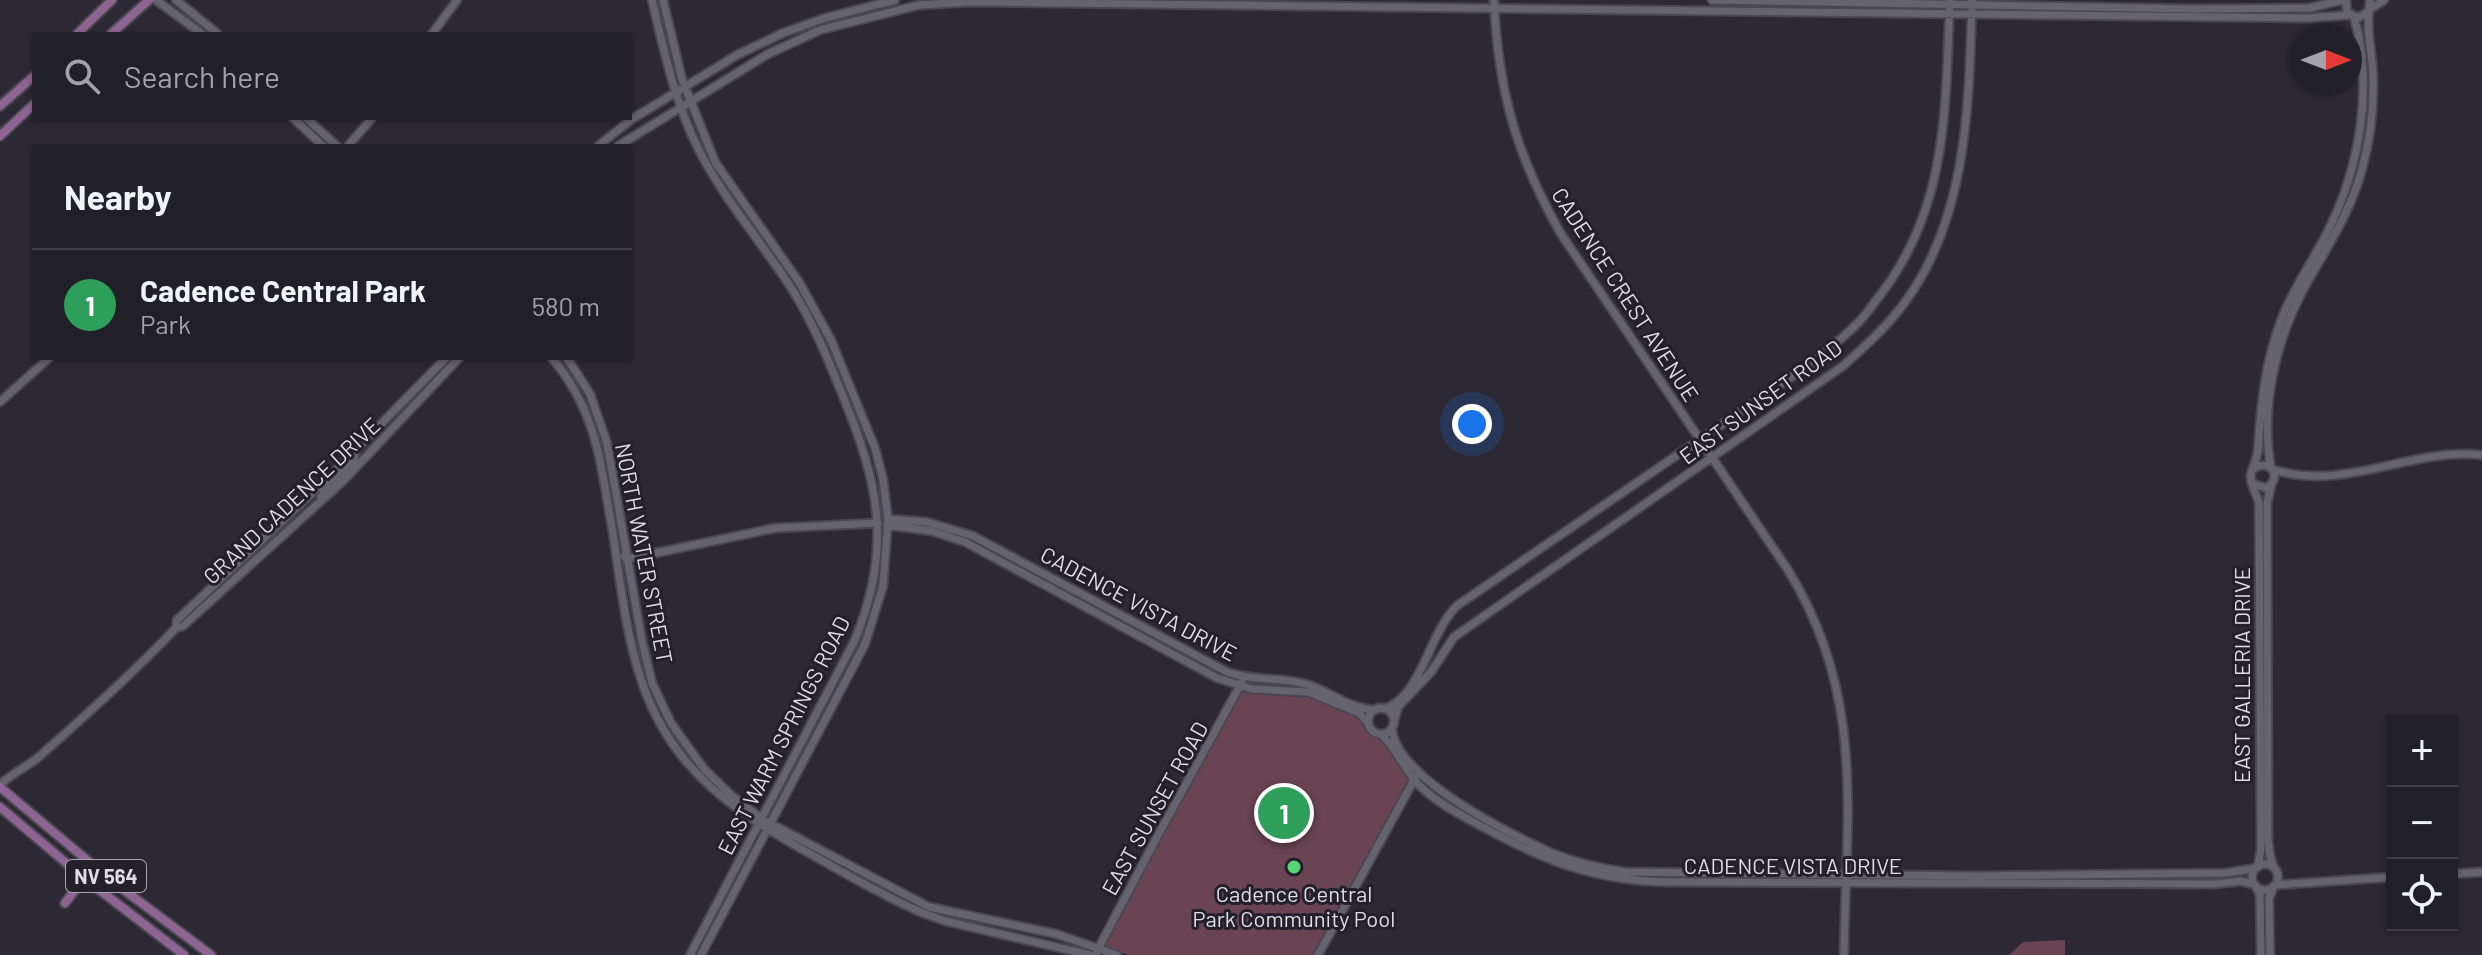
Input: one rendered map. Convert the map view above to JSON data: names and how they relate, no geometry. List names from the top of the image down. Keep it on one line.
{"streets":{"main road":["CADENCE CREST AVENUE","EAST SUNSET ROAD","GRAND CADENCE DRIVE","NORTH WATER STREET","CADENCE VISTA DRIVE","EAST GALLERIA DRIVE","EAST WARM SPRINGS ROAD","NV 564"]},"crossings":[["CADENCE CREST AVENUE","EAST SUNSET ROAD"],["CADENCE CREST AVENUE","CADENCE VISTA DRIVE"],["EAST SUNSET ROAD","NORTH WATER STREET"],["EAST SUNSET ROAD","CADENCE VISTA DRIVE"],["GRAND CADENCE DRIVE","NV 564"],["NORTH WATER STREET","EAST WARM SPRINGS ROAD"],["CADENCE VISTA DRIVE","EAST GALLERIA DRIVE"],["CADENCE VISTA DRIVE","EAST WARM SPRINGS ROAD"]],"places":["Cadence Central Park Community Pool"],"north":"right","page":{"search":"Search here","heading":"Nearby","list":[{"mark":"1","name":"Cadence Central Park","note":"Park","value":"580 m"}],"map_buttons":["+","−"],"pins":"1"}}
